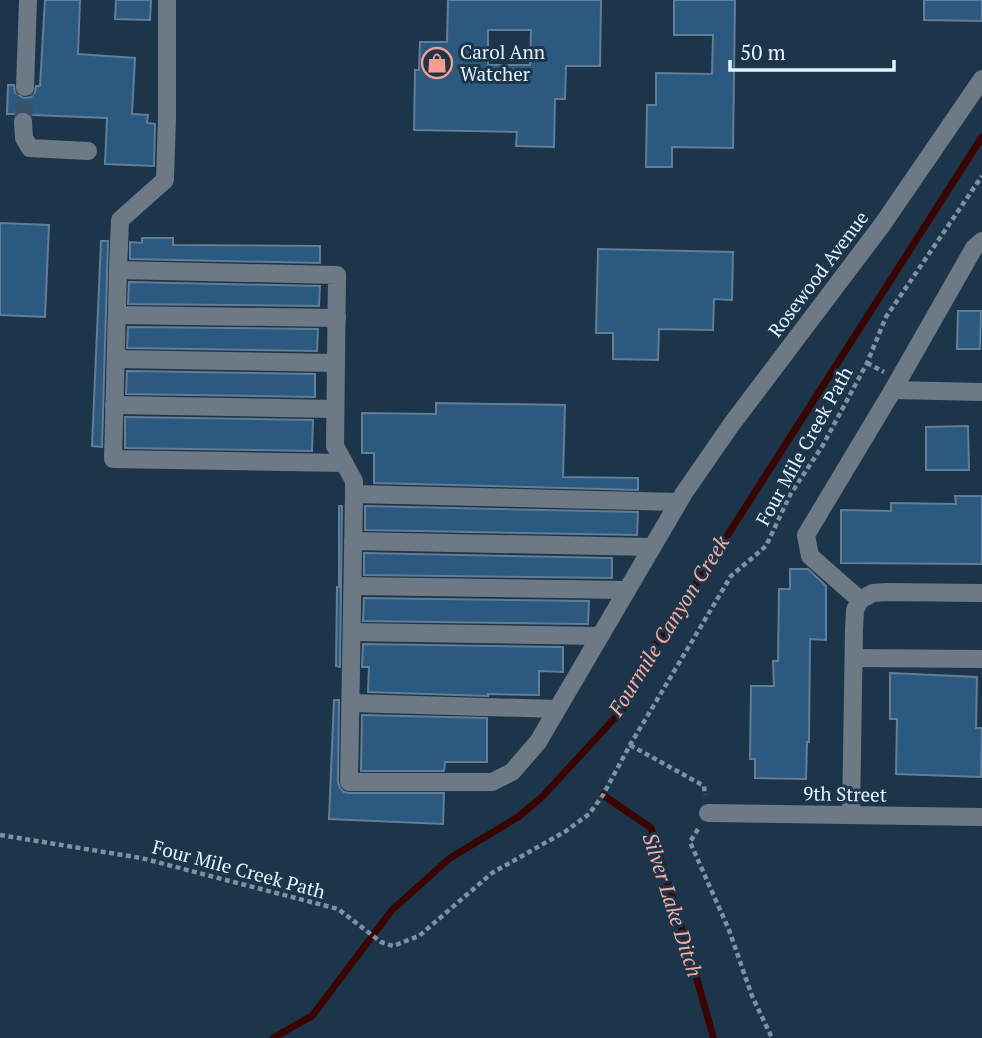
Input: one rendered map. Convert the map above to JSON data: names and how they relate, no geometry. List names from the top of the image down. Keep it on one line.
{"streets":{"street":["Rosewood Avenue","9th Street"],"path":["Four Mile Creek Path"]},"water":["Fourmile Canyon Creek","Silver Lake Ditch"],"places":{"shop":["Carol Ann Watcher"]},"scale_bar":"50 m"}
